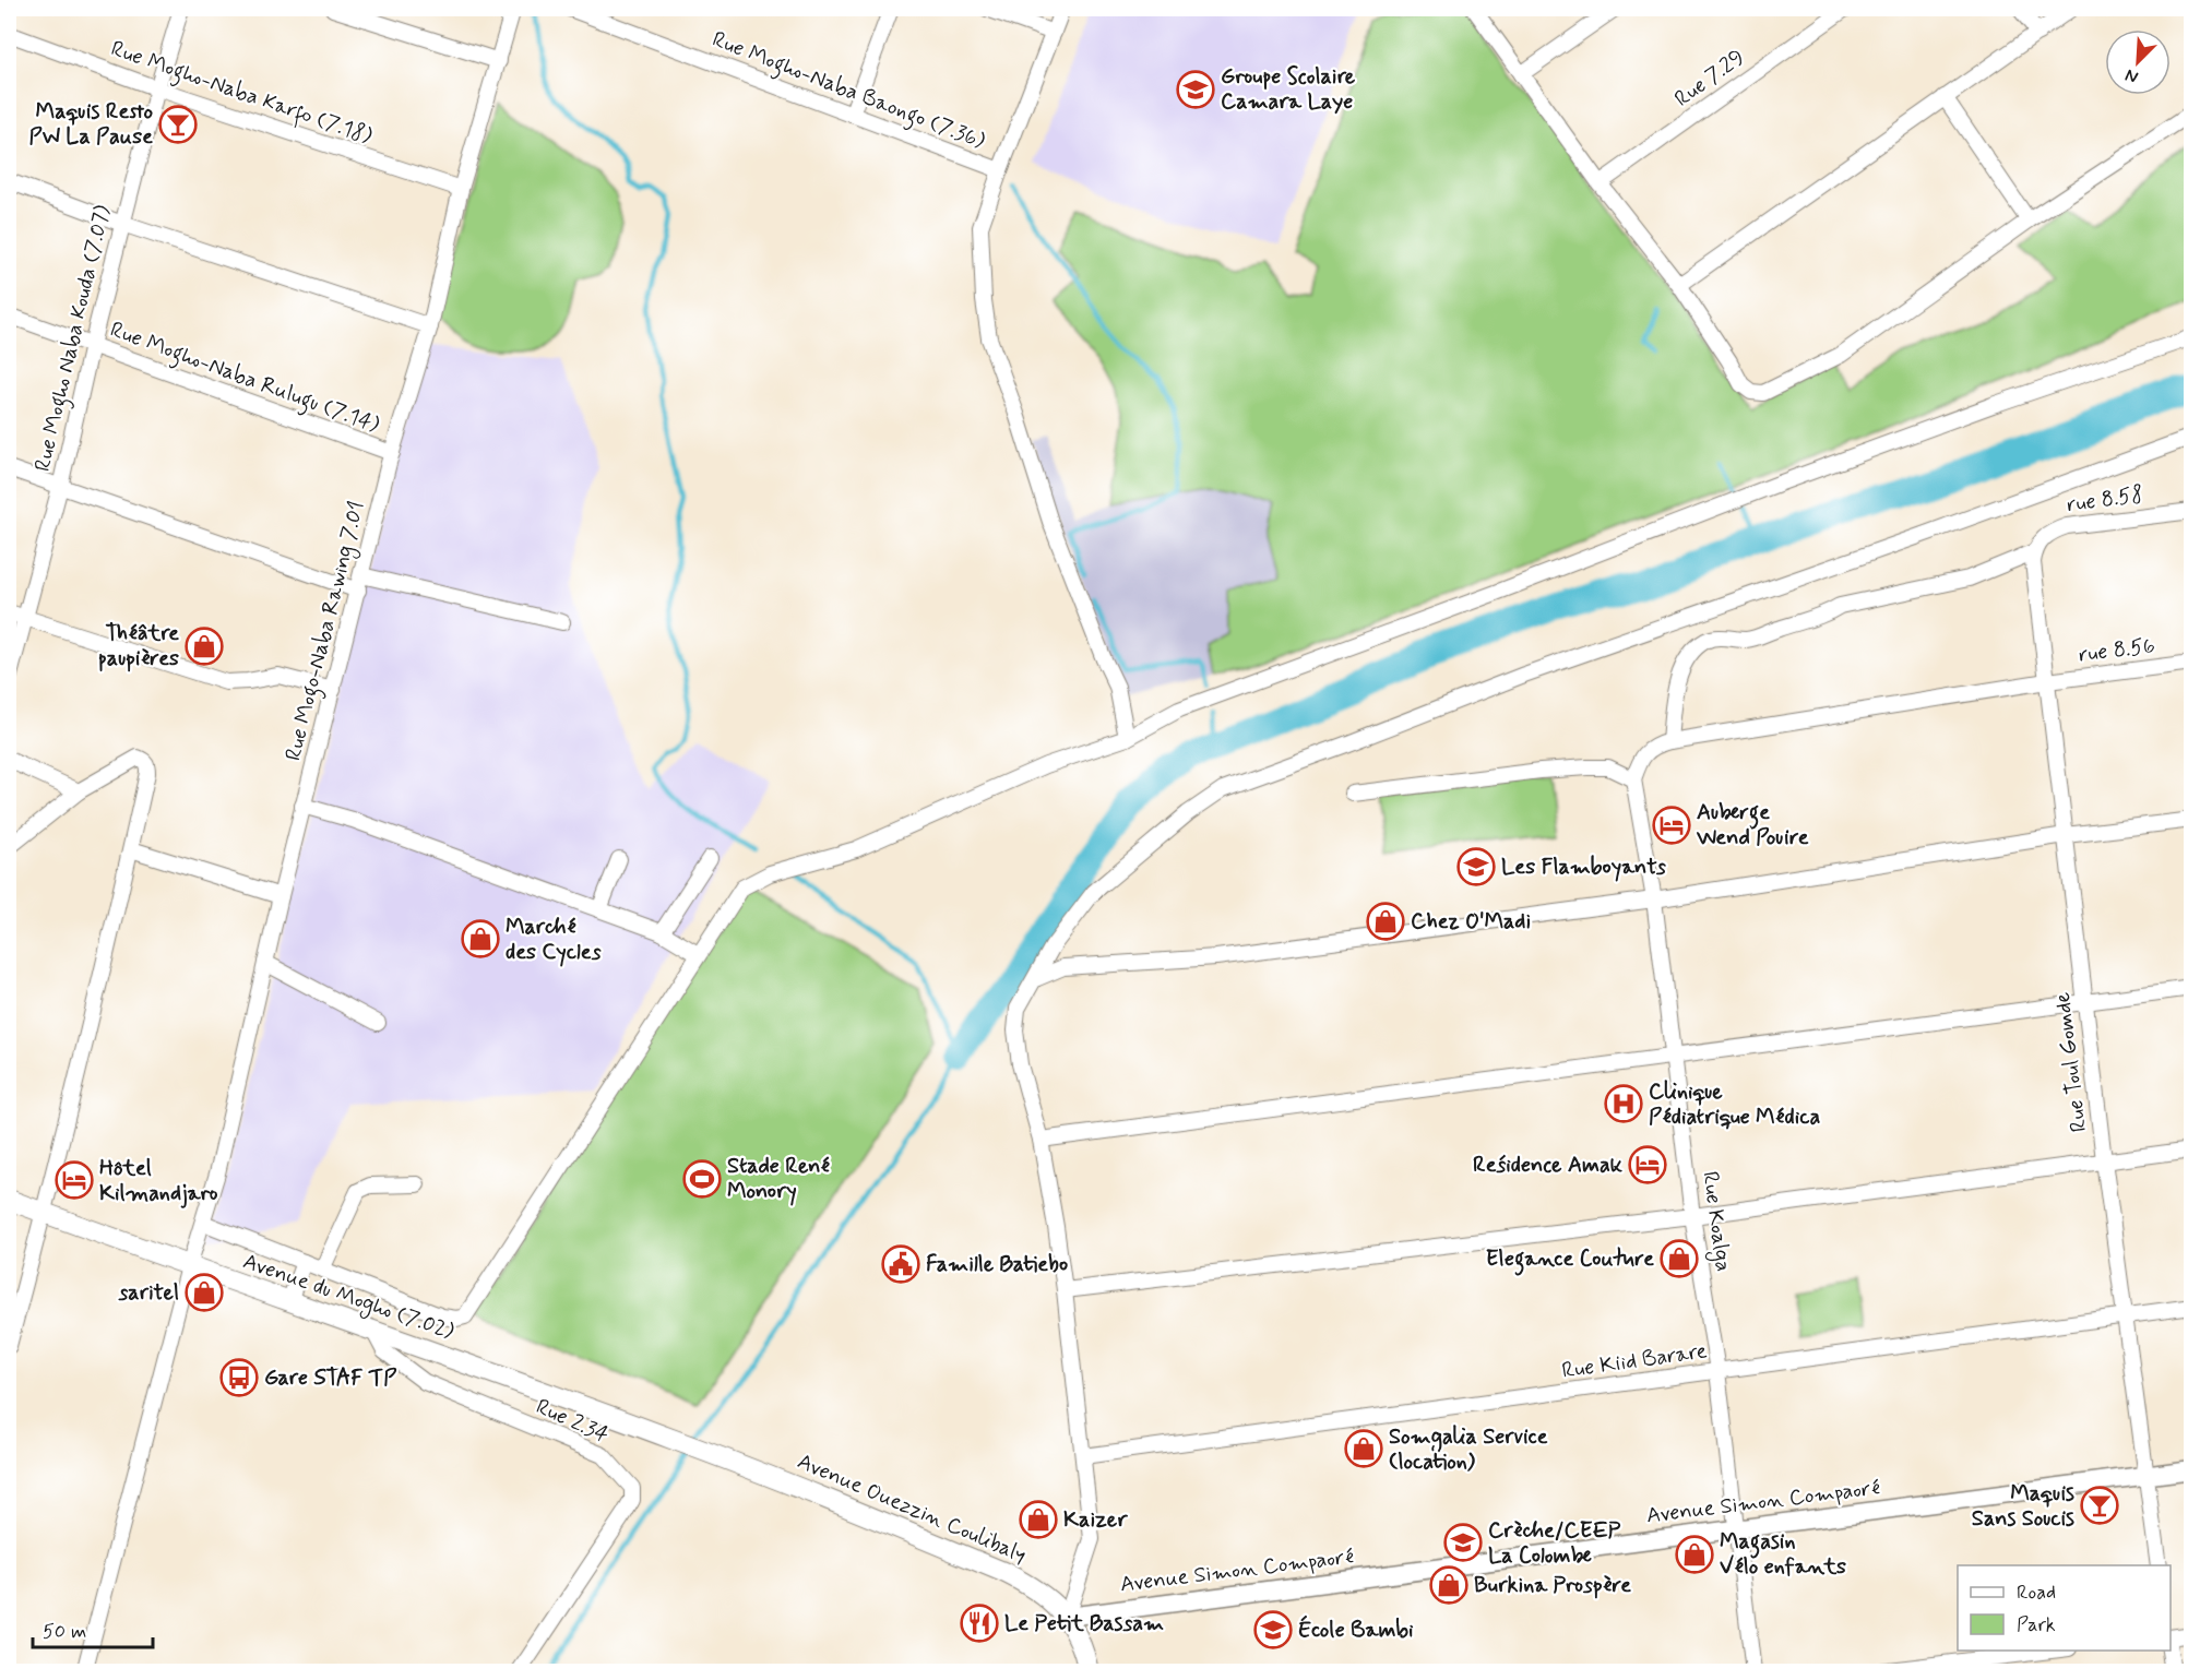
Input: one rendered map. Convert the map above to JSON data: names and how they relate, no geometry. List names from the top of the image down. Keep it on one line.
{"streets":{"main road":["Avenue du Mogho (7.02)","Avenue Ouezzin Coulibaly"],"street":["Rue 7.29","Rue Mogho-Naba Baongo (7.36)","Rue Mogho-Naba Karfo (7.18)","Rue Mogho Naba Kouda (7.07)","Rue Mogho-Naba Rulugu (7.14)","rue 8.58","Rue Mogo-Naba Rawing 7.01","rue 8.56","Rue Toul Gomde","Rue Koalga","Rue Kiid Barare","Rue 2.34","Avenue Simon Compaoré"]},"crossings":[["Rue Mogho-Naba Karfo (7.18)","Rue Mogho Naba Kouda (7.07)"],["Rue Mogho-Naba Karfo (7.18)","Rue Mogo-Naba Rawing 7.01"],["Rue Mogho Naba Kouda (7.07)","Rue Mogho-Naba Rulugu (7.14)"],["Rue Mogho-Naba Rulugu (7.14)","Rue Mogo-Naba Rawing 7.01"],["rue 8.58","Rue Toul Gomde"],["Rue Mogo-Naba Rawing 7.01","Avenue du Mogho (7.02)"],["rue 8.56","Rue Toul Gomde"],["rue 8.56","Rue Koalga"],["Rue Toul Gomde","Rue Kiid Barare"],["Rue Toul Gomde","Avenue Simon Compaoré"],["Rue Koalga","Rue Kiid Barare"],["Rue Koalga","Avenue Simon Compaoré"],["Avenue du Mogho (7.02)","Rue 2.34"],["Avenue du Mogho (7.02)","Avenue Ouezzin Coulibaly"],["Avenue Simon Compaoré","Avenue Ouezzin Coulibaly"]],"places":{"school or university":["Groupe Scolaire Camara Laye","Les Flamboyants","Crèche/CEEP La Colombe","École Bambi"],"bar":["Maquis Resto PW La Pause","Maquis Sans Soucis"],"shop":["Théâtre paupières","Chez O'Madi","Marché des Cycles","Elegance Couture","saritel","Somgalia Service (location)","Kaizer","Magasin Vélo enfants","Burkina Prospère"],"hotel":["Auberge Wend Pouire","Reśidence Amak","Hôtel Kilmandjaro"],"hospital":["Clinique Pédiatrique Médica"],"sports":["Stade René Monory"],"public building":["Famille Batiebo"],"bus stop":["Gare STAF TP"],"restaurant":["Le Petit Bassam"]},"legend":["Road","Park"],"scale_bar":"50 m","north":"bottom left"}
